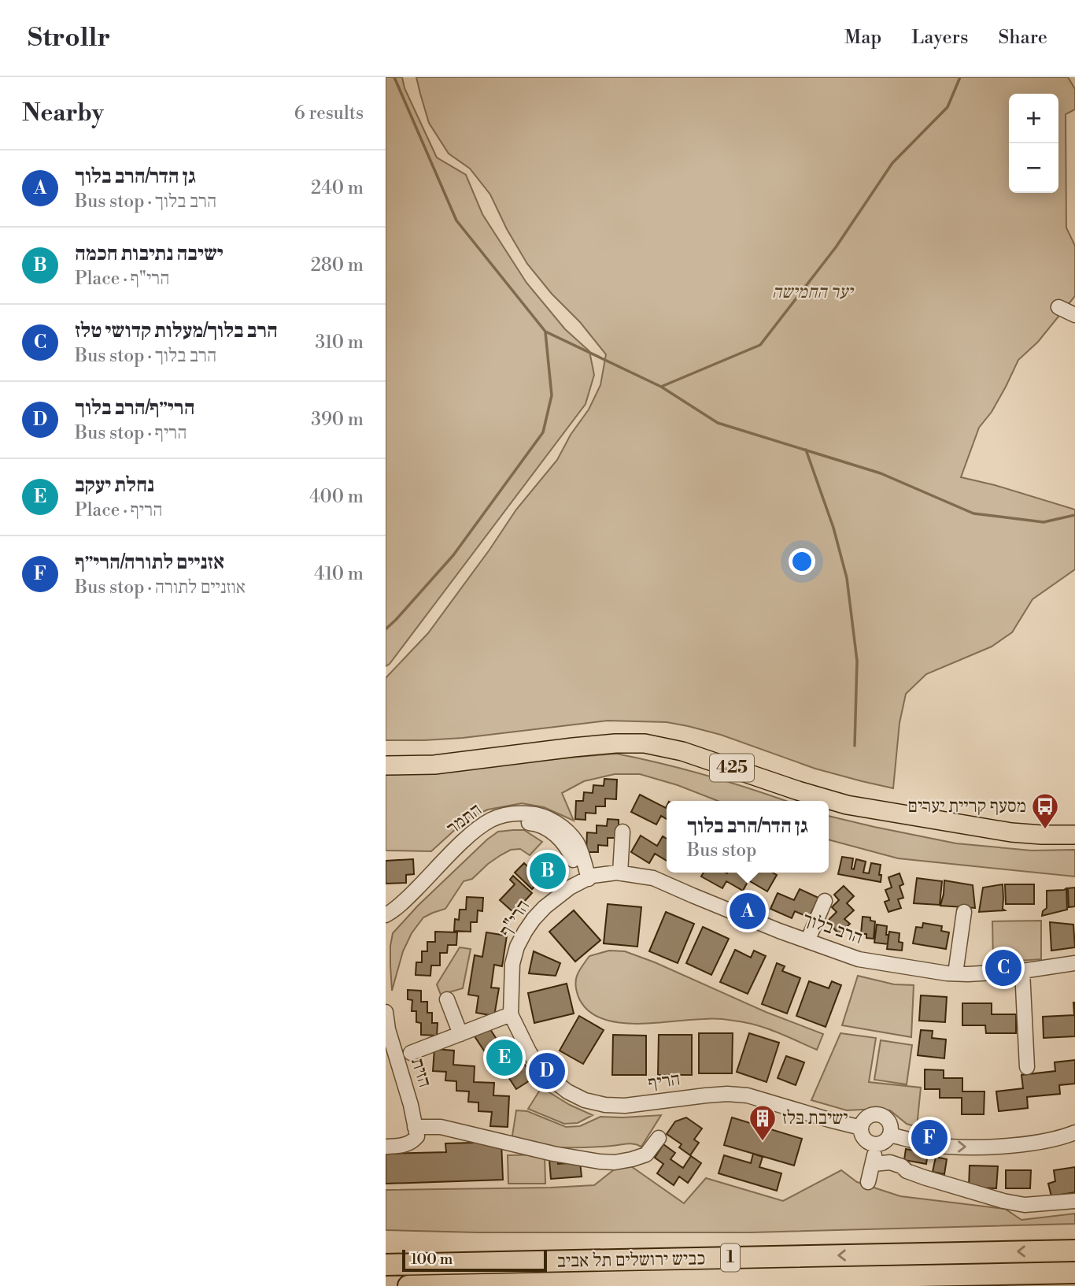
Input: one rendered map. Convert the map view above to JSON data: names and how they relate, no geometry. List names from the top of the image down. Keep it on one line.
{"streets":{"highway":["1","כביש ירושלים תל אביב"],"main road":["425"],"street":["התמר","הרי\"ף","הרב בלוך","הזית","הריף"]},"crossings":[["התמר","הרי\"ף"],["התמר","הרב בלוך"],["הרי\"ף","הרב בלוך"],["הרי\"ף","הריף"]],"parks":["יער החמישה"],"places":{"bus stop":["מסעף קריית יערים"],"building":["ישיבת בלז"]},"scale_bar":"100 m","page":{"header":"Strollr","nav":["Map","Layers","Share"],"heading":["Nearby","6 results"],"map_buttons":["+","−"],"list":[{"mark":"A","name":"גן הדר/הרב בלוך","note":"Bus stop · הרב בלוך","value":"240 m"},{"mark":"B","name":"ישיבה נתיבות חכמה","note":"Place · הרי\"ף","value":"280 m"},{"mark":"C","name":"הרב בלוך/מעלות קדושי טלז","note":"Bus stop · הרב בלוך","value":"310 m"},{"mark":"D","name":"הרי״ף/הרב בלוך","note":"Bus stop · הריף","value":"390 m"},{"mark":"E","name":"נחלת יעקב","note":"Place · הריף","value":"400 m"},{"mark":"F","name":"אזניים לתורה/הרי״ף","note":"Bus stop · אוזניים לתורה","value":"410 m"}],"popup":["גן הדר/הרב בלוך","Bus stop"],"pins":["B","A","C","E","D","F"],"scale":"100 m"}}
